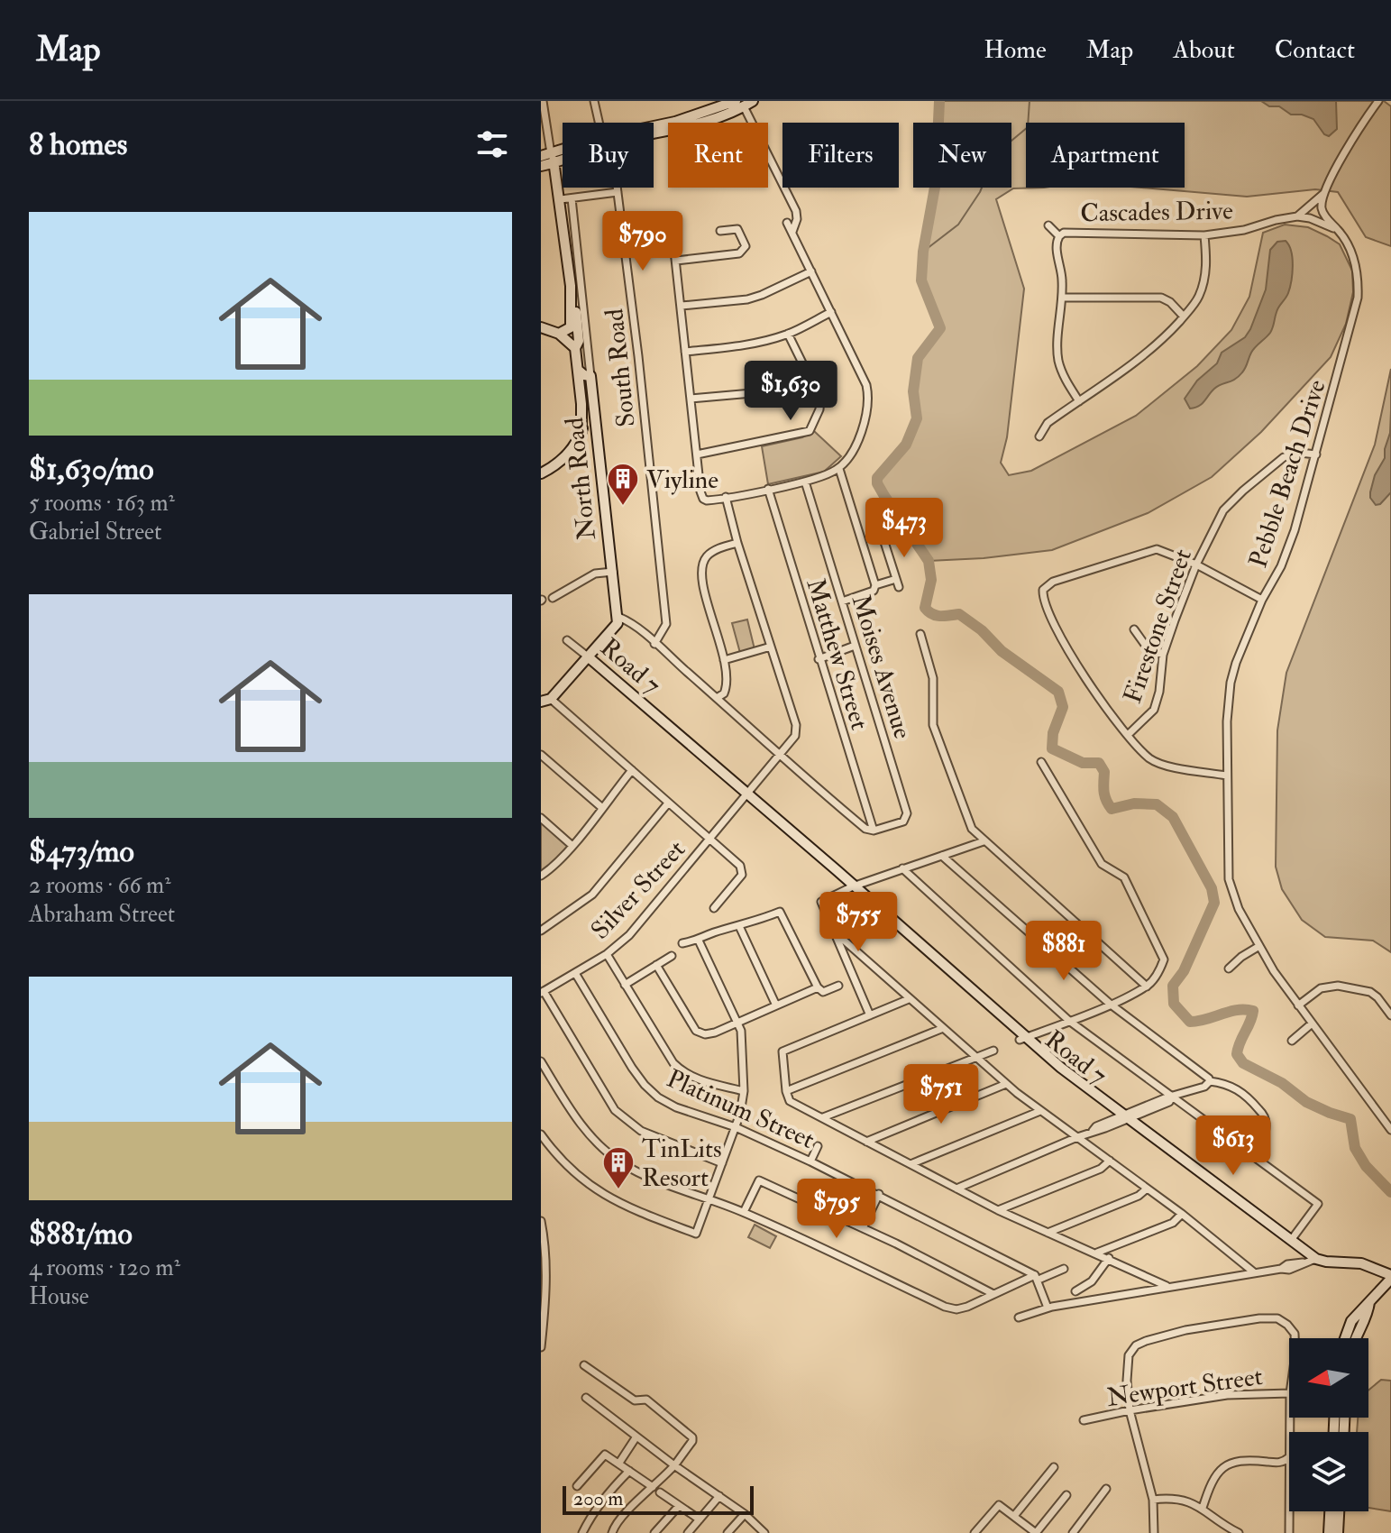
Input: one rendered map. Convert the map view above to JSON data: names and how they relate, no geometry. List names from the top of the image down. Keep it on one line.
{"streets":{"street":["Cascades Drive","South Road","Pebble Beach Drive","North Road","Firestone Street","Matthew Street","Road 7","Moises Avenue","Silver Street","Platinum Street","Newport Street"]},"crossings":[["Pebble Beach Drive","Firestone Street"],["Matthew Street","Moises Avenue"],["Road 7","Silver Street"],["Silver Street","Platinum Street"]],"places":{"building":["Viyline","TinLits Resort"]},"scale_bar":"200 m","north":"left","page":{"header":"Map","nav":["Home","Map","About","Contact"],"heading":"8 homes","chip":["Buy","Rent","Filters","New","Apartment"],"list":[{"name":"$1,630/mo","note":"5 rooms · 163 m² · Gabriel Street"},{"name":"$473/mo","note":"2 rooms · 66 m² · Abraham Street"},{"name":"$881/mo","note":"4 rooms · 120 m² · House"}],"price":["$790","$1,630","$473","$755","$881","$751","$613","$795"],"scale":"200 m"}}
